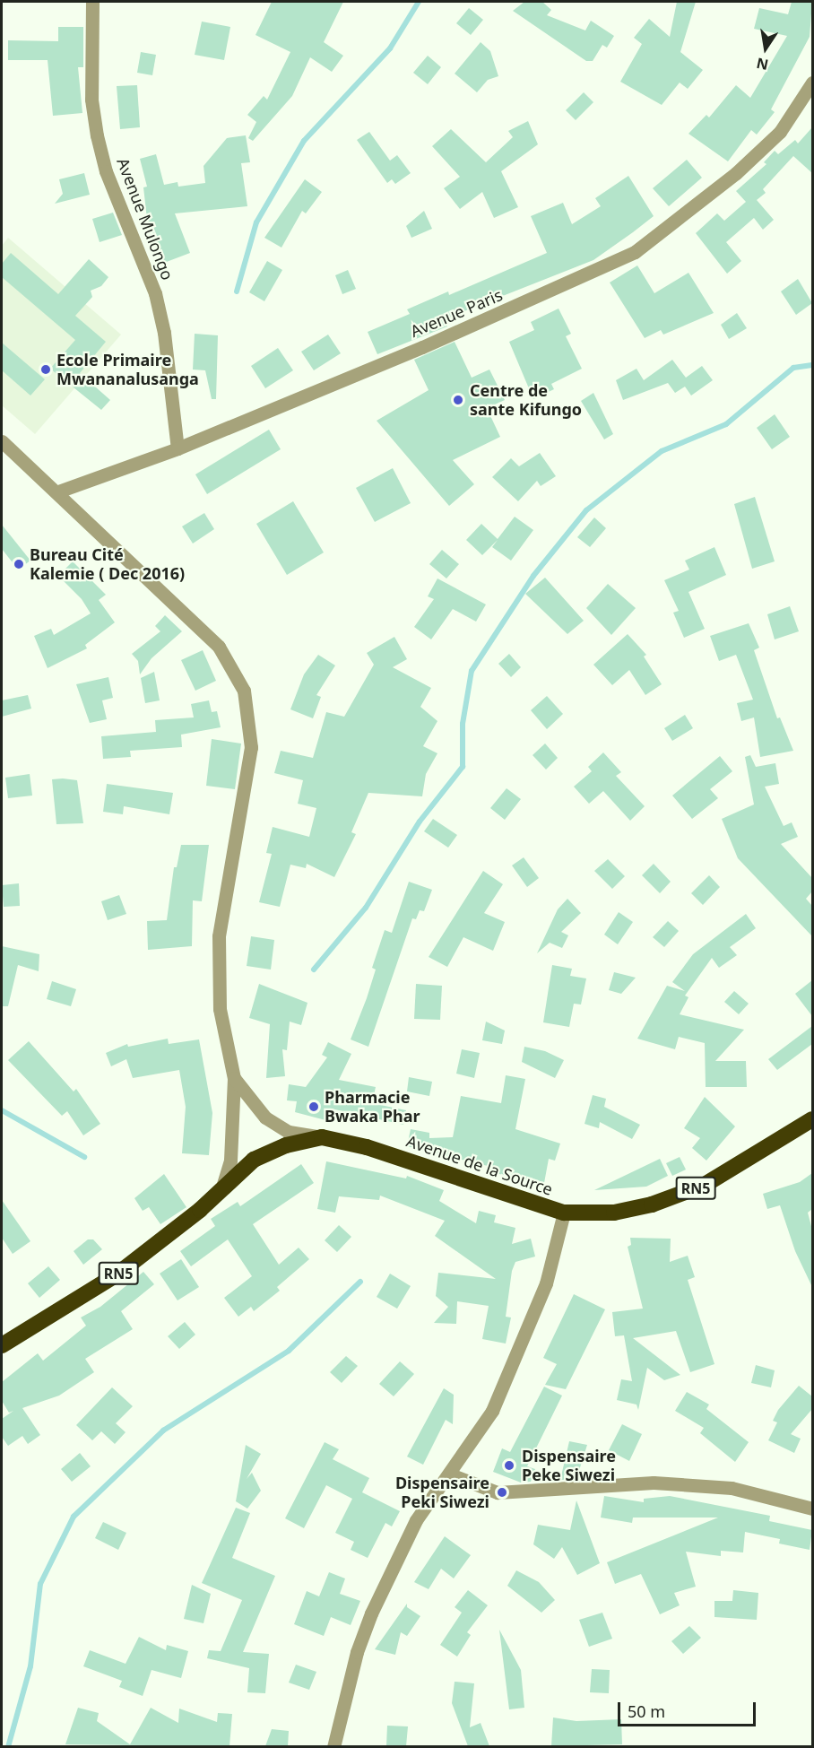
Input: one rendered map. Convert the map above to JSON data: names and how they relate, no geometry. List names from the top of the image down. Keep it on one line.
{"streets":{"highway":["Avenue de la Source","RN5"],"street":["Avenue Mulongo","Avenue Paris"]},"crossings":[["Avenue Mulongo","Avenue Paris"],["Avenue de la Source","RN5"]],"places":["Ecole Primaire Mwananalusanga","Centre de sante Kifungo","Bureau Cité Kalemie ( Dec 2016)","Pharmacie Bwaka Phar","Dispensaire Peke Siwezi","Dispensaire Peki Siwezi"],"scale_bar":"50 m","north":"bottom"}
